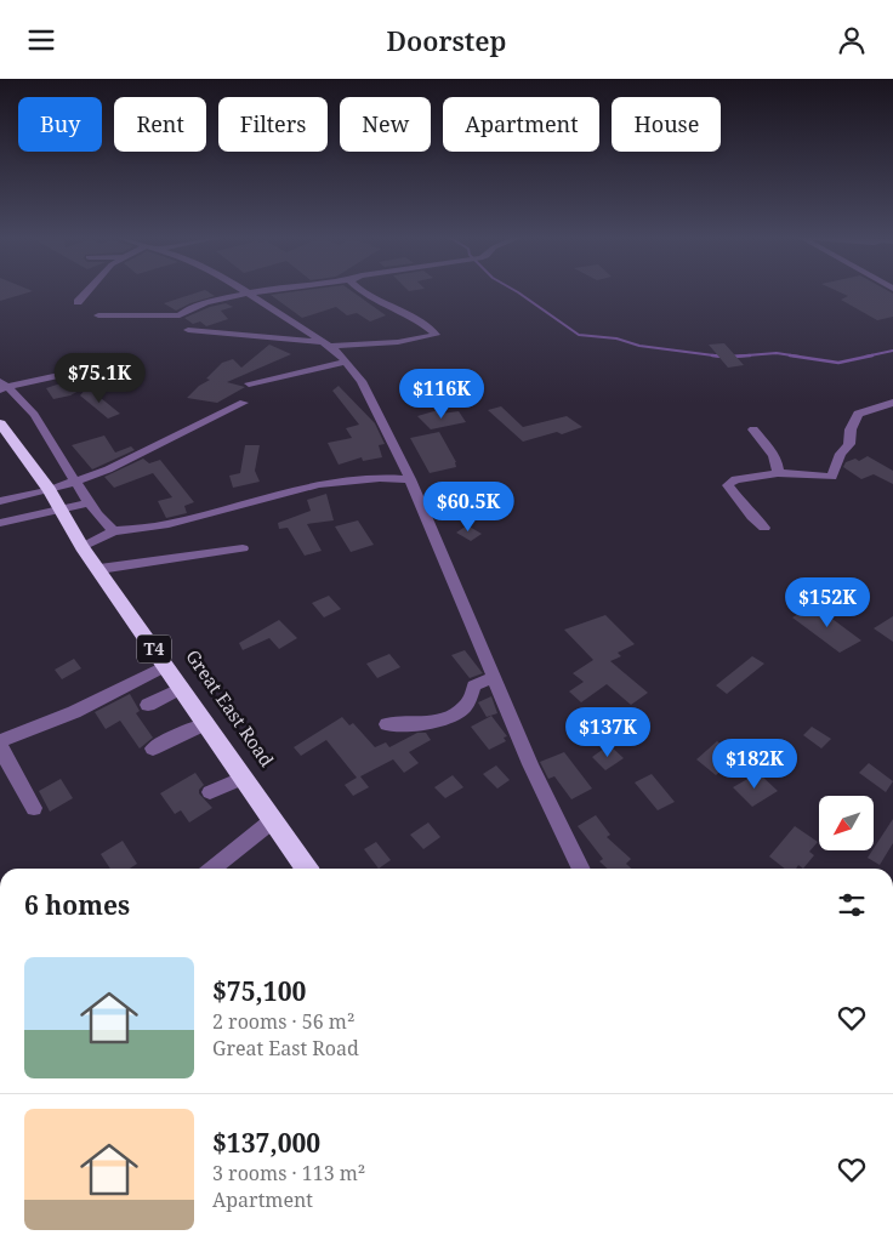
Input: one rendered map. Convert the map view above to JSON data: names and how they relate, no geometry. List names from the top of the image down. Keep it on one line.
{"streets":{"highway":["T4","Great East Road"]},"north":"bottom left","page":{"header":"Doorstep","chip":["Buy","Rent","Filters","New","Apartment","House"],"price":["$75.1K","$116K","$60.5K","$152K","$137K","$182K"],"heading":"6 homes","list":[{"name":"$75,100","note":"2 rooms · 56 m² · Great East Road"},{"name":"$137,000","note":"3 rooms · 113 m² · Apartment"}]}}
